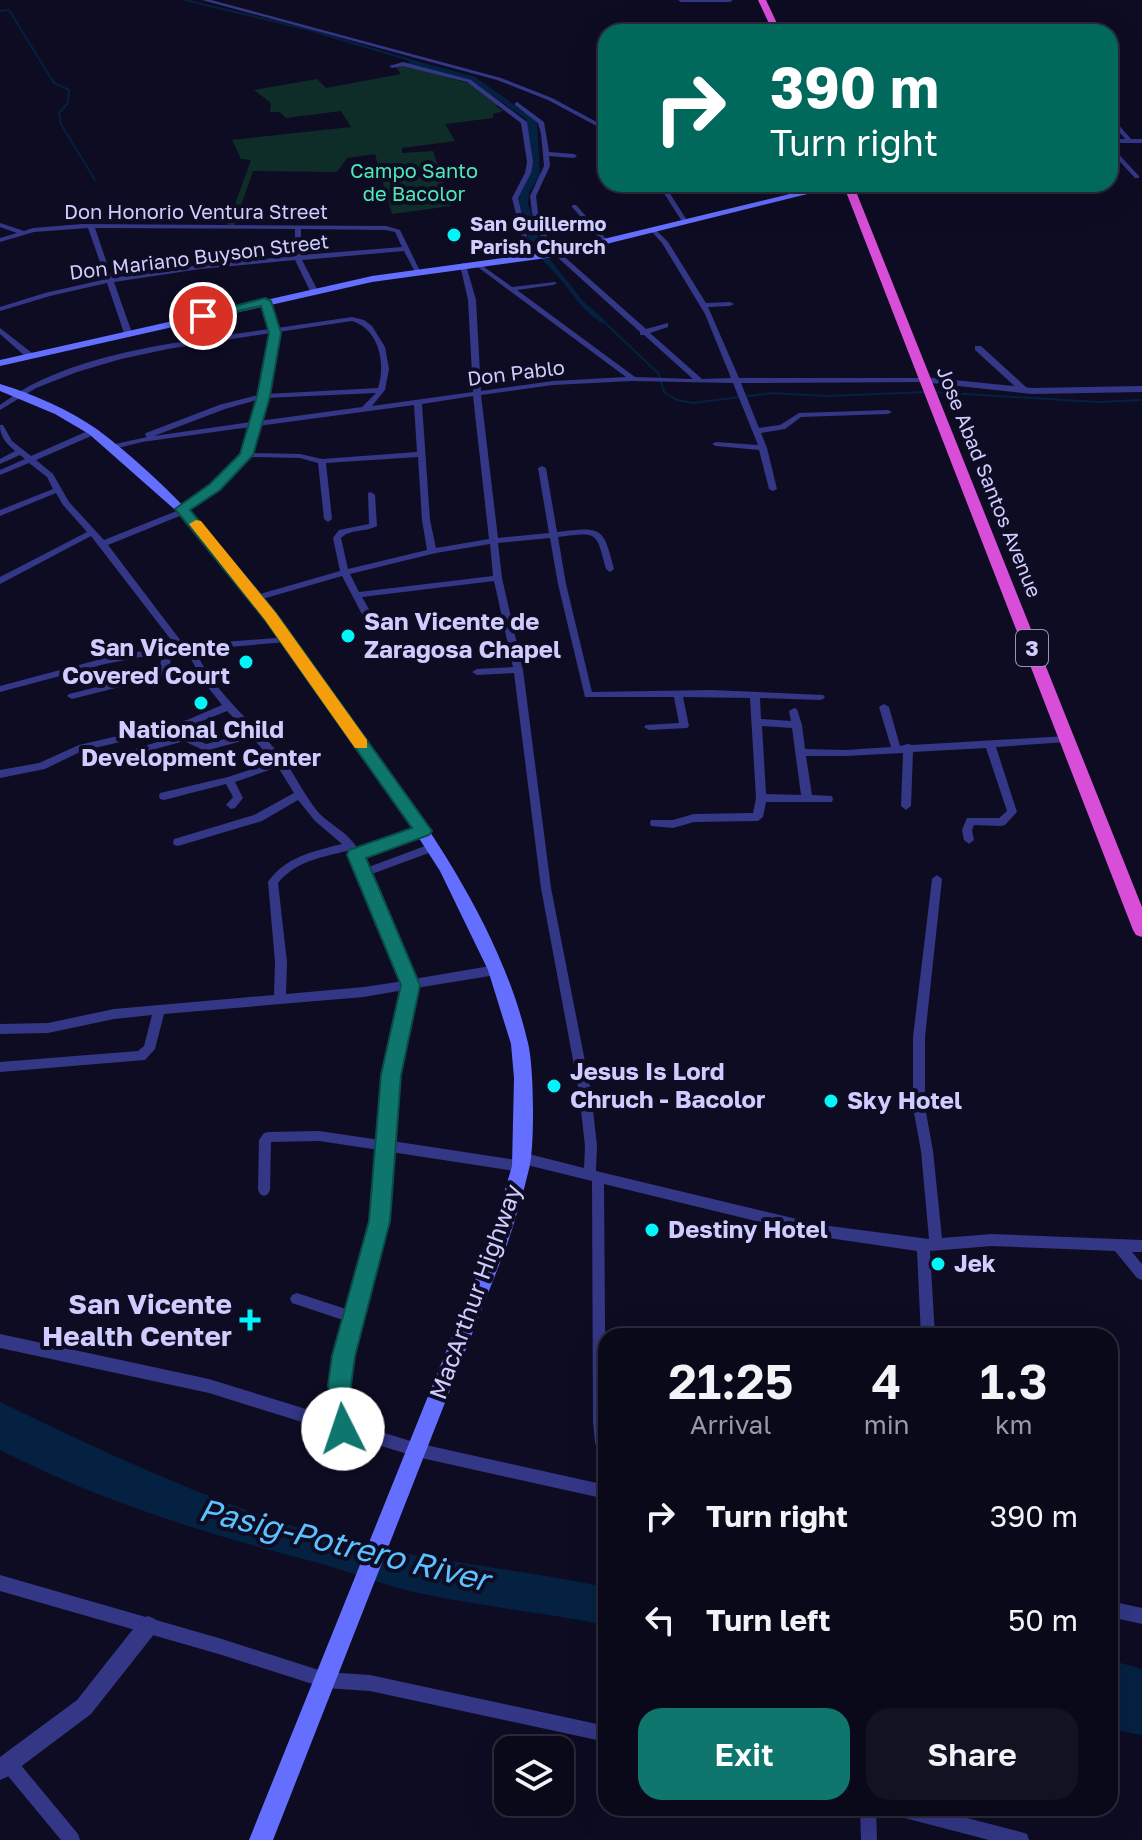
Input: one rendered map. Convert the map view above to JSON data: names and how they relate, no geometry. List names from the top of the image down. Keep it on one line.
{"streets":{"highway":["Jose Abad Santos Avenue","3"],"main road":["MacArthur Highway"],"street":["Don Honorio Ventura Street","Don Mariano Buyson Street","Don Pablo"]},"crossings":[["Don Honorio Ventura Street","Don Mariano Buyson Street"],["Don Pablo","Jose Abad Santos Avenue"],["Don Pablo","MacArthur Highway"]],"water":["Pasig-Potrero River"],"parks":["Campo Santo de Bacolor"],"places":{"other":["San Guillermo Parish Church","San Vicente de Zaragosa Chapel","San Vicente Covered Court","National Child Development Center","Jesus Is Lord Chruch - Bacolor","Sky Hotel","Destiny Hotel","Jek"],"health":["San Vicente Health Center"]},"page":{"turn":["390 m","Turn right"],"eta":["21:25","Arrival","4","min","1.3","km"],"list":[{"name":"Turn right","value":"390 m"},{"name":"Turn left","value":"50 m"}],"buttons":["Exit","Share"]}}
